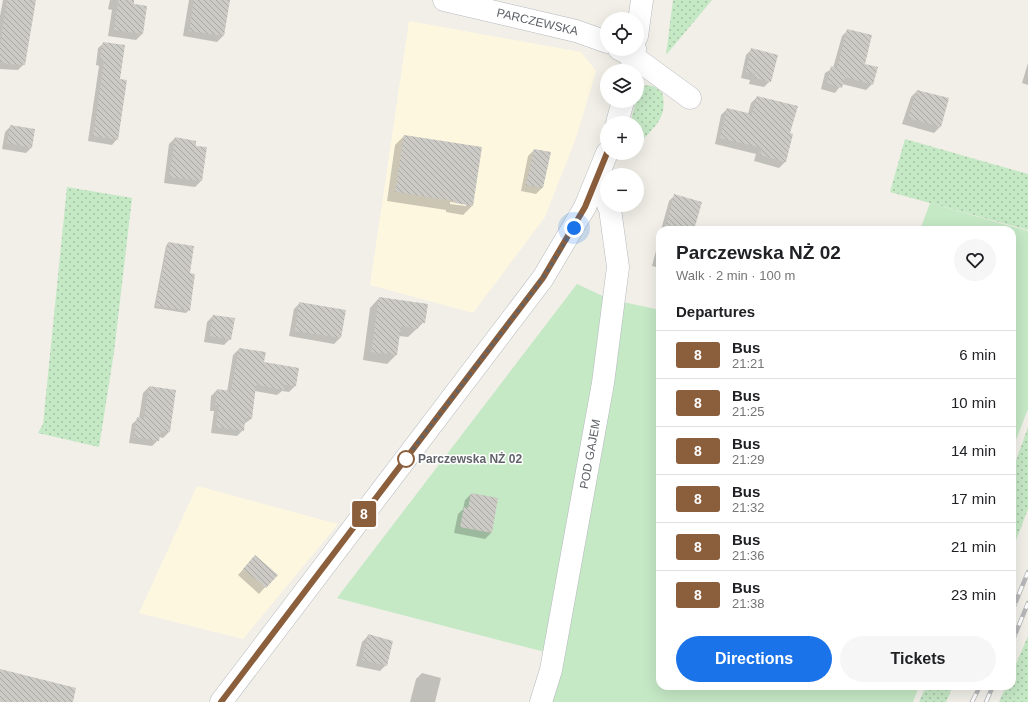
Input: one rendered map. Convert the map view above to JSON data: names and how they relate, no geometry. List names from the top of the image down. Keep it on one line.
{"streets":{"street":["PARCZEWSKA","POD GAJEM"]},"places":["Parczewska NŻ 02"],"lines":["bus line 8"],"page":{"on_map":"8","map_buttons":["+","−"],"heading":[["Parczewska NŻ 02","Walk · 2 min · 100 m"],"Departures"],"list":[{"mark":"8","name":"Bus","note":"21:21","value":"6 min"},{"mark":"8","name":"Bus","note":"21:25","value":"10 min"},{"mark":"8","name":"Bus","note":"21:29","value":"14 min"},{"mark":"8","name":"Bus","note":"21:32","value":"17 min"},{"mark":"8","name":"Bus","note":"21:36","value":"21 min"},{"mark":"8","name":"Bus","note":"21:38","value":"23 min"}],"buttons":["Directions","Tickets"]}}
